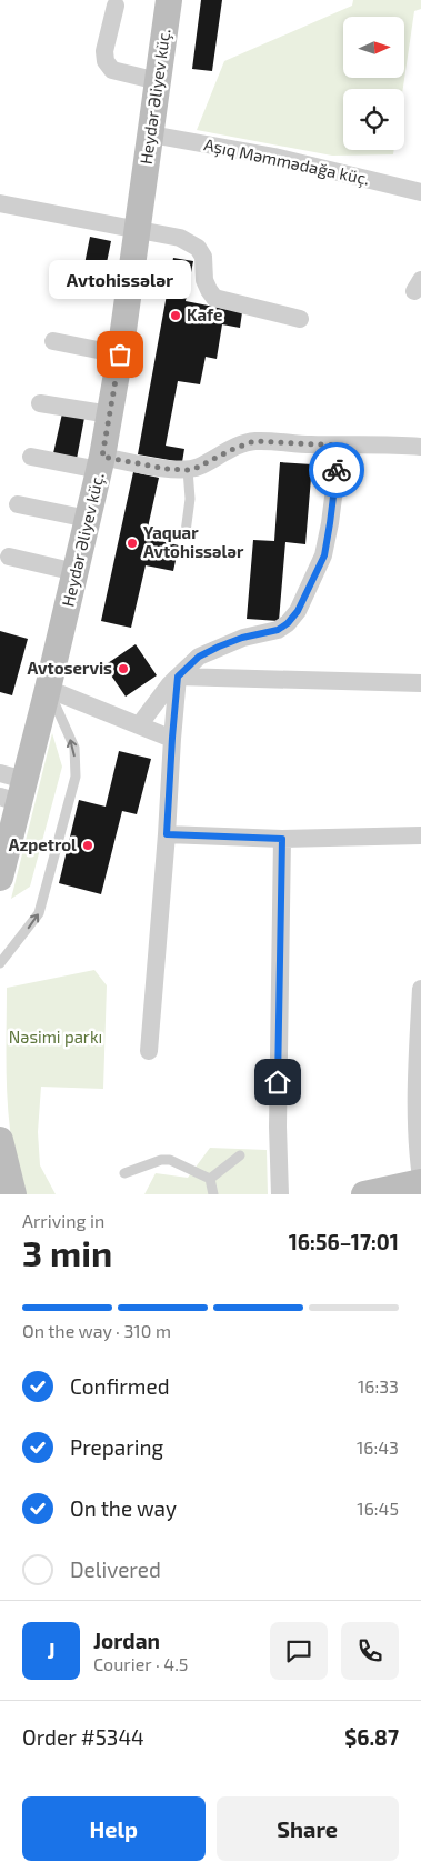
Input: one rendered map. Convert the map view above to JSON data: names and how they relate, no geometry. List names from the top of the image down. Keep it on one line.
{"streets":{"main road":["Heydər Əliyev küç."],"street":["Aşıq Məmmədağa küç."]},"crossings":[["Heydər Əliyev küç.","Aşıq Məmmədağa küç."]],"parks":["Nəsimi parkı"],"places":["Kafe","Avtohissələr","Yaquar Avtohissələr","Avtoservis","Azpetrol"],"north":"right","page":{"bubble":"Avtohissələr","heading":["3 min","Arriving in","16:56–17:01"],"panel":["Jordan","Courier · 4.5","Order #5344","$6.87"],"bar":"On the way · 310 m","list":[["Confirmed","16:33"],["Preparing","16:43"],["On the way","16:45"],"Delivered"],"round":"J","buttons":["Help","Share"]}}
